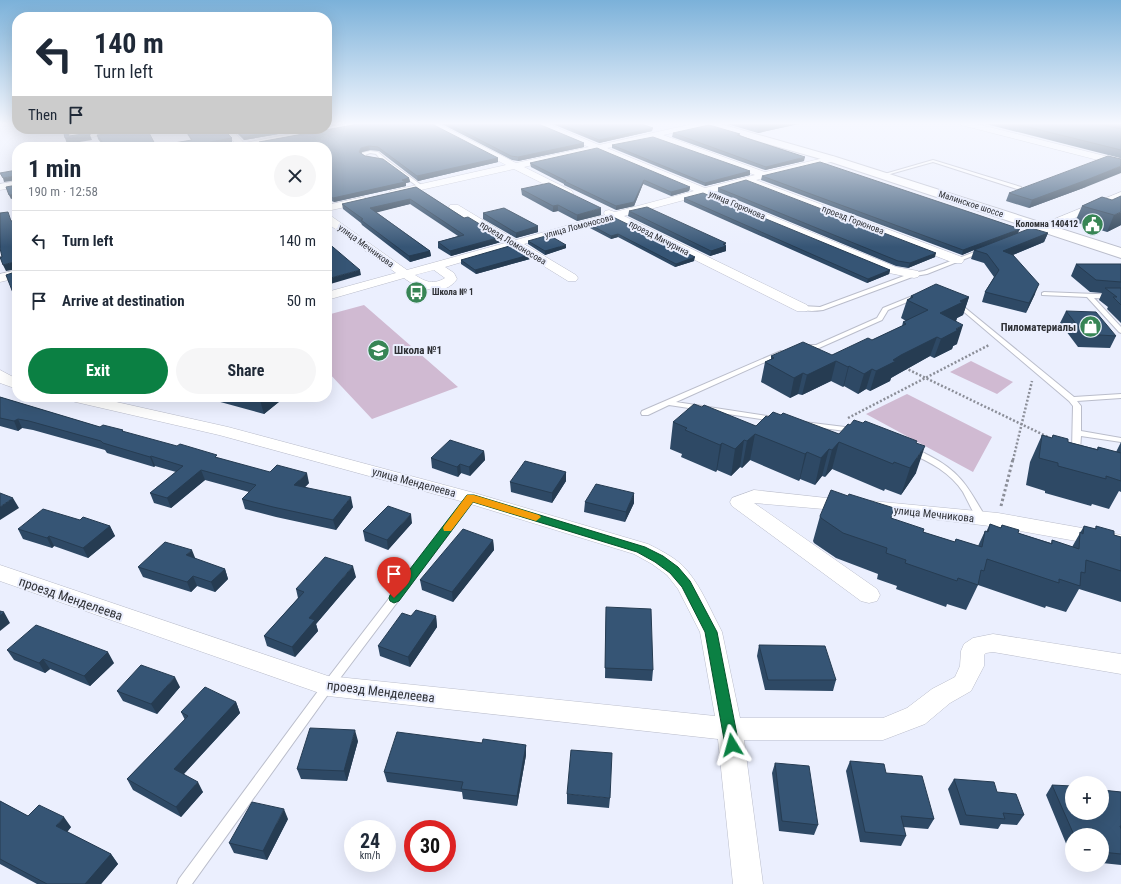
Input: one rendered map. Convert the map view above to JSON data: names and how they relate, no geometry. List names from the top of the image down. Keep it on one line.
{"streets":{"main road":["Малинское шоссе"],"street":["улица Горюнова","проезд Горюнова","улица Ломоносова","проезд Мичурина","проезд Ломоносова","улица Мечникова","улица Менделеева","проезд Менделеева"]},"crossings":[["улица Горюнова","улица Ломоносова"],["проезд Горюнова","улица Ломоносова"],["улица Ломоносова","проезд Мичурина"],["улица Ломоносова","проезд Ломоносова"],["улица Ломоносова","улица Мечникова"],["улица Менделеева","проезд Менделеева"]],"places":{"public building":["Коломна 140412"],"bus stop":["Школа № 1"],"shop":["Пиломатериалы"],"school or university":["Школа №1"]},"page":{"turn":["140 m","Turn left"],"then":"Then","heading":["1 min","190 m · 12:58"],"list":[{"name":"Turn left","value":"140 m"},{"name":"Arrive at destination","value":"50 m"}],"buttons":["Exit","Share"],"map_buttons":["+","−"],"speed":"24 km/h","limit":"30"}}
